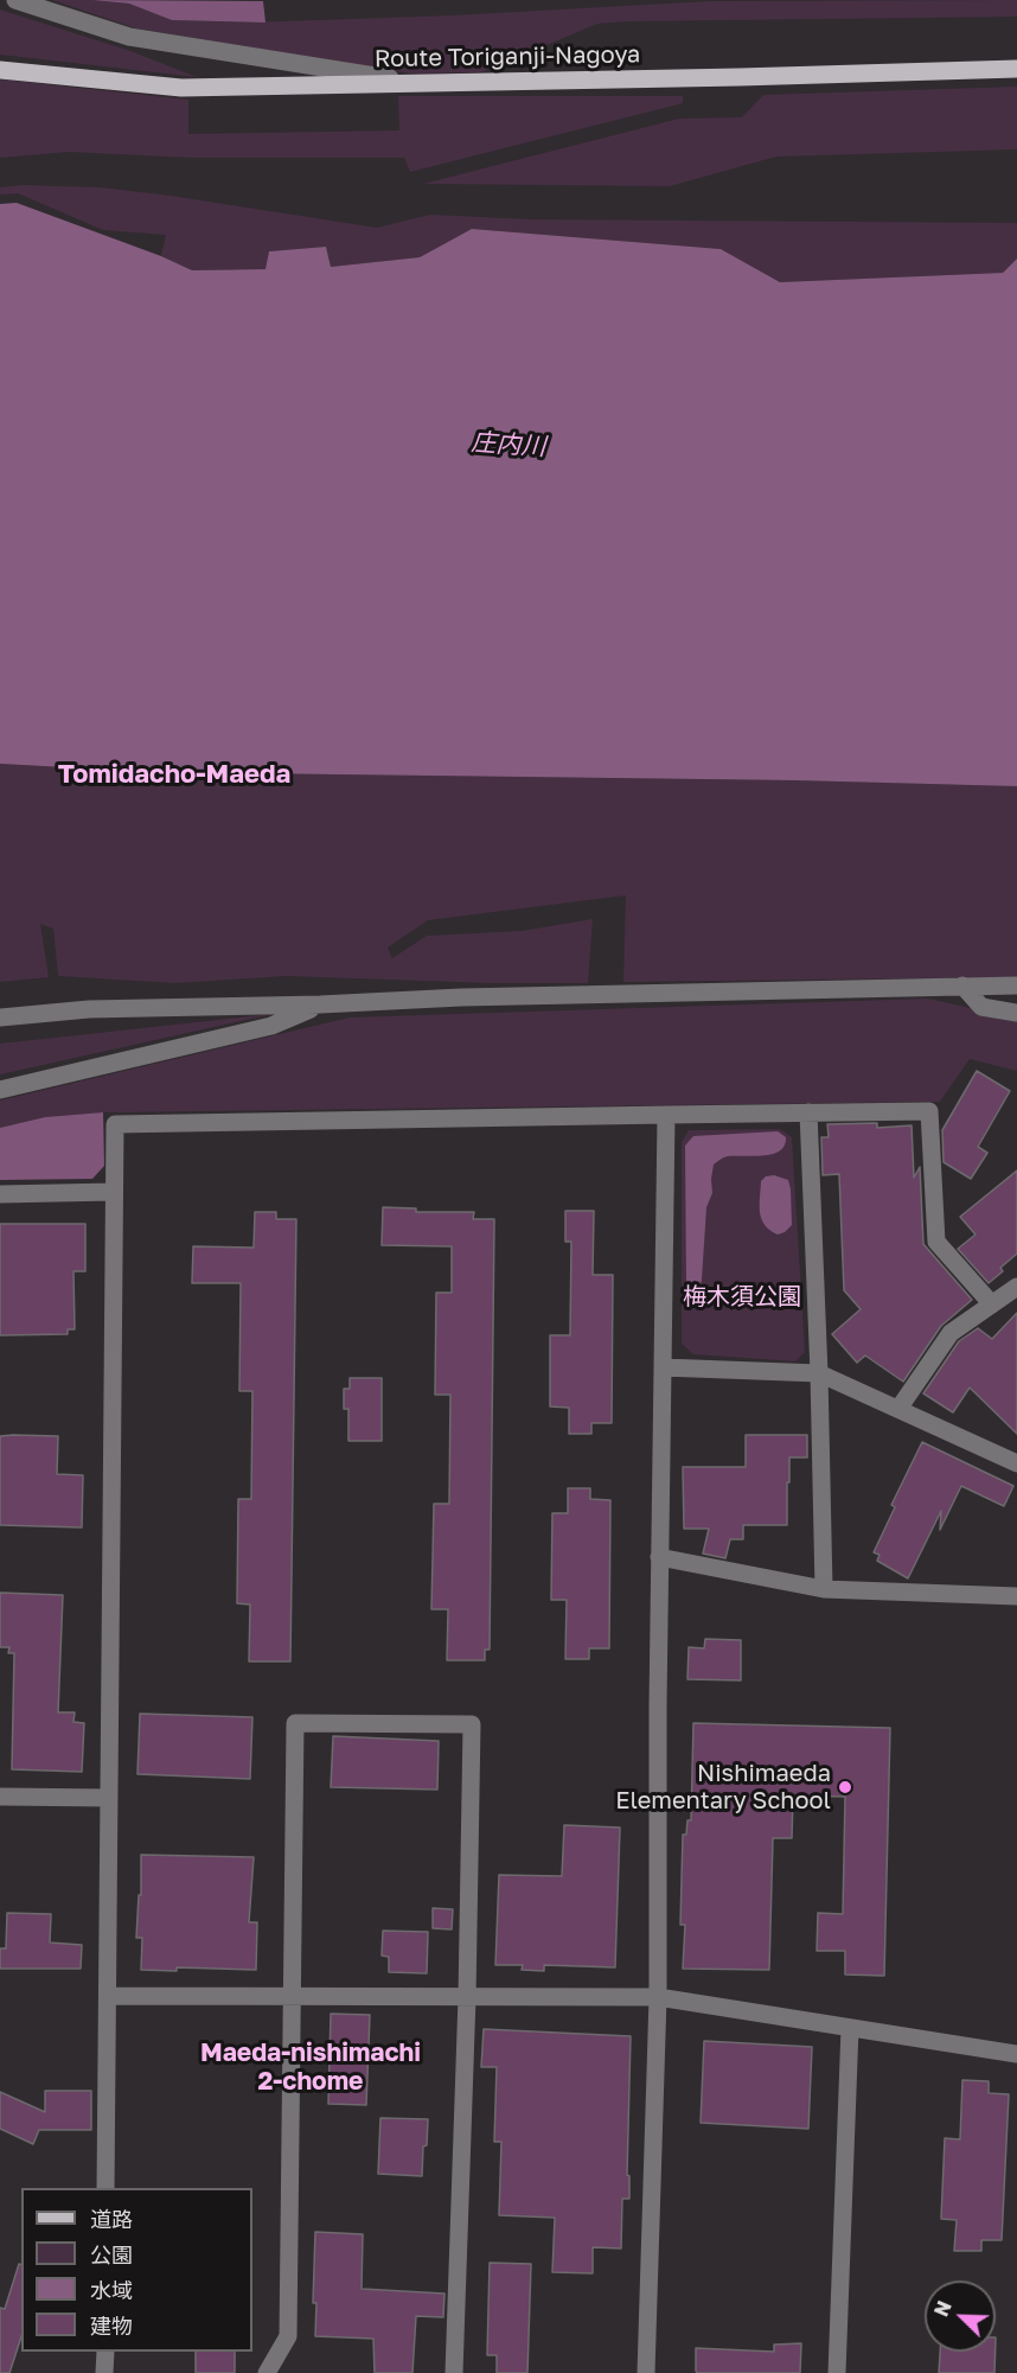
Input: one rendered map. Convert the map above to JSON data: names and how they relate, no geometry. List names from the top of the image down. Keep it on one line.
{"streets":{"main road":["Route Toriganji-Nagoya"]},"districts":["Tomidacho-Maeda","Maeda-nishimachi 2-chome"],"water":["庄内川"],"parks":["梅木須公園"],"places":["Nishimaeda Elementary School"],"legend":["道路","公園","水域","建物"],"north":"top left"}
